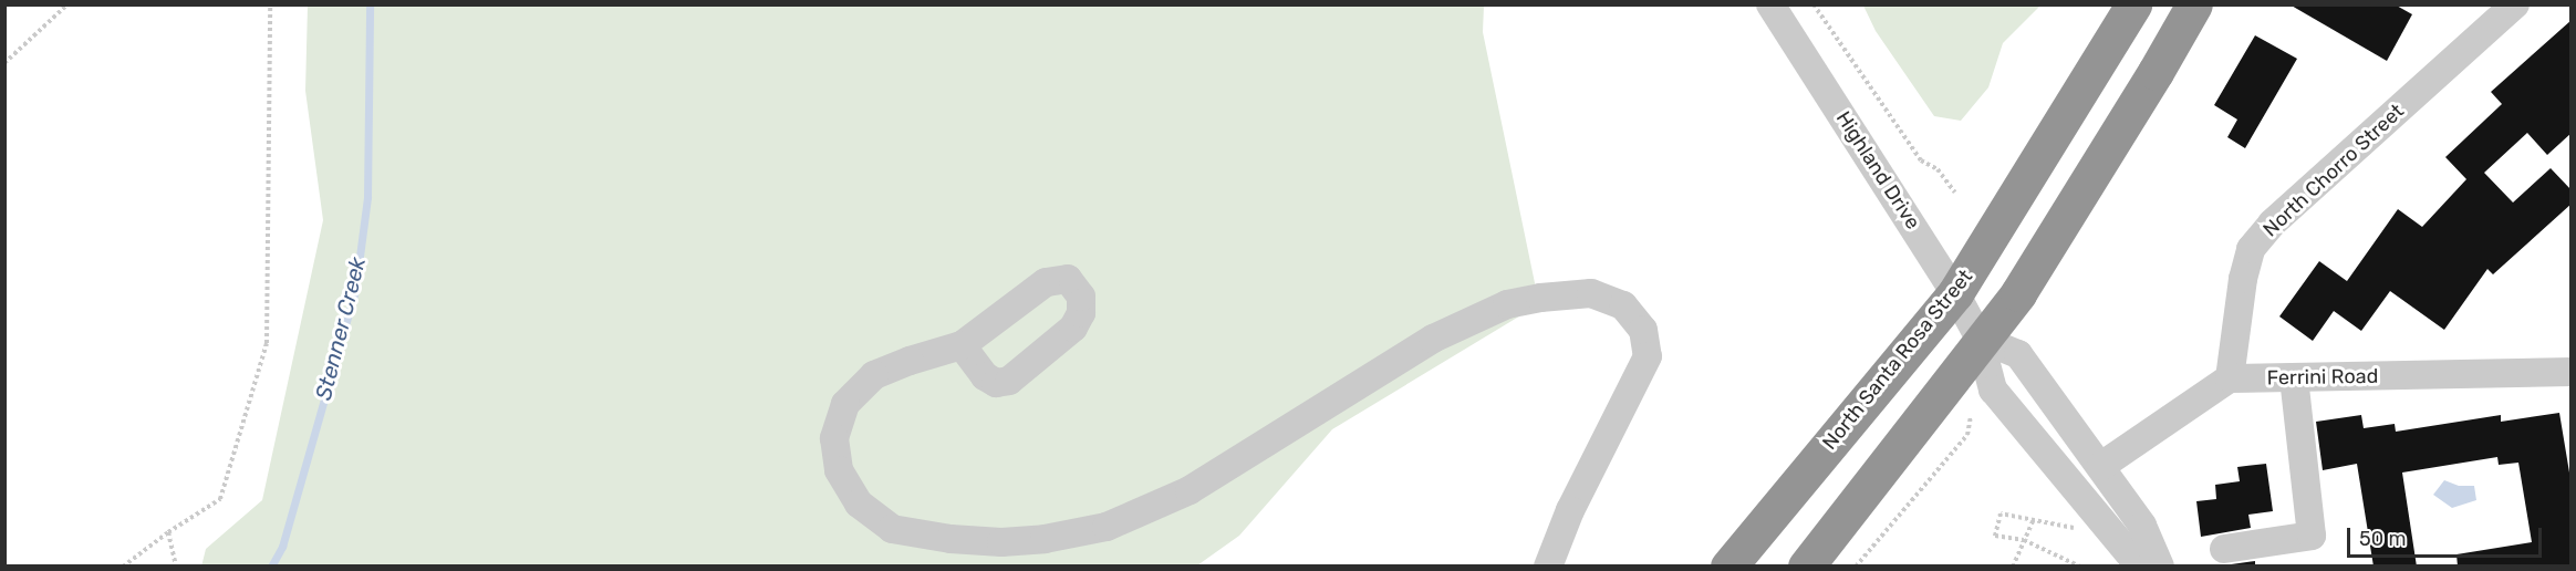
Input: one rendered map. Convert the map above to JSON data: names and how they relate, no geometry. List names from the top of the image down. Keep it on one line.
{"streets":{"highway":["North Santa Rosa Street"],"street":["Highland Drive","North Chorro Street","Ferrini Road"]},"crossings":[["Highland Drive","North Santa Rosa Street"],["North Chorro Street","Ferrini Road"]],"water":["Stenner Creek"],"scale_bar":"50 m"}
